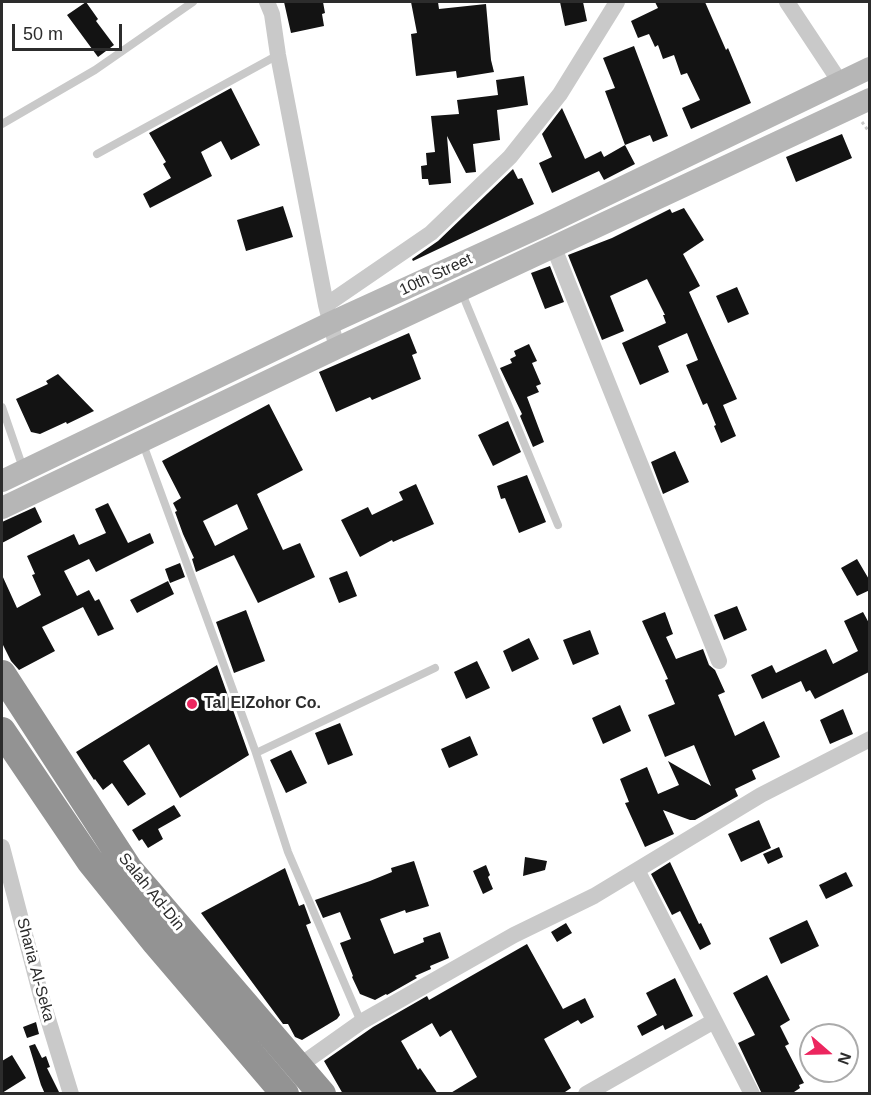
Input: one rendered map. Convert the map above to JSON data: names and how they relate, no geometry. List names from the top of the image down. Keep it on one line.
{"streets":{"highway":["Salah Ad-Din"],"main road":["10th Street"],"street":["Sharia Al-Seka"]},"places":["Tal ElZohor Co."],"scale_bar":"50 m","north":"right"}
